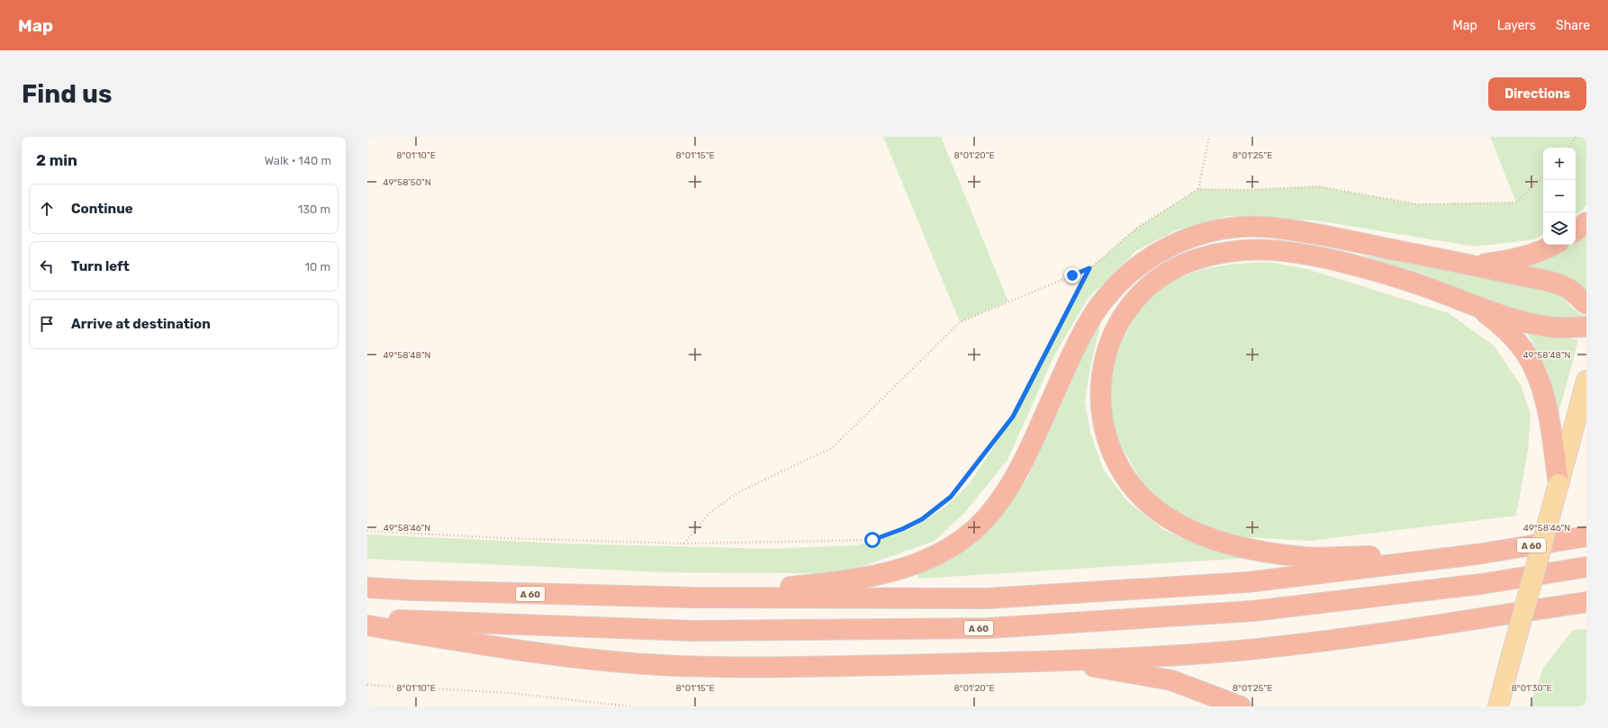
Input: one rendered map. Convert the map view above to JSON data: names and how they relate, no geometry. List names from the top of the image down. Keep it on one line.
{"streets":{"highway":["A 60"]},"page":{"header":"Map","nav":["Map","Layers","Share"],"buttons":"Directions","title":"Find us","heading":["2 min","Walk · 140 m"],"map_buttons":["+","−"],"list":[["Continue","130 m"],["Turn left","10 m"],"Arrive at destination"]},"coordinates":["8°01'10\"E","8°01'15\"E","8°01'20\"E","8°01'25\"E","49°58'50\"N","49°58'48\"N","49°58'46\"N","8°01'30\"E"]}
